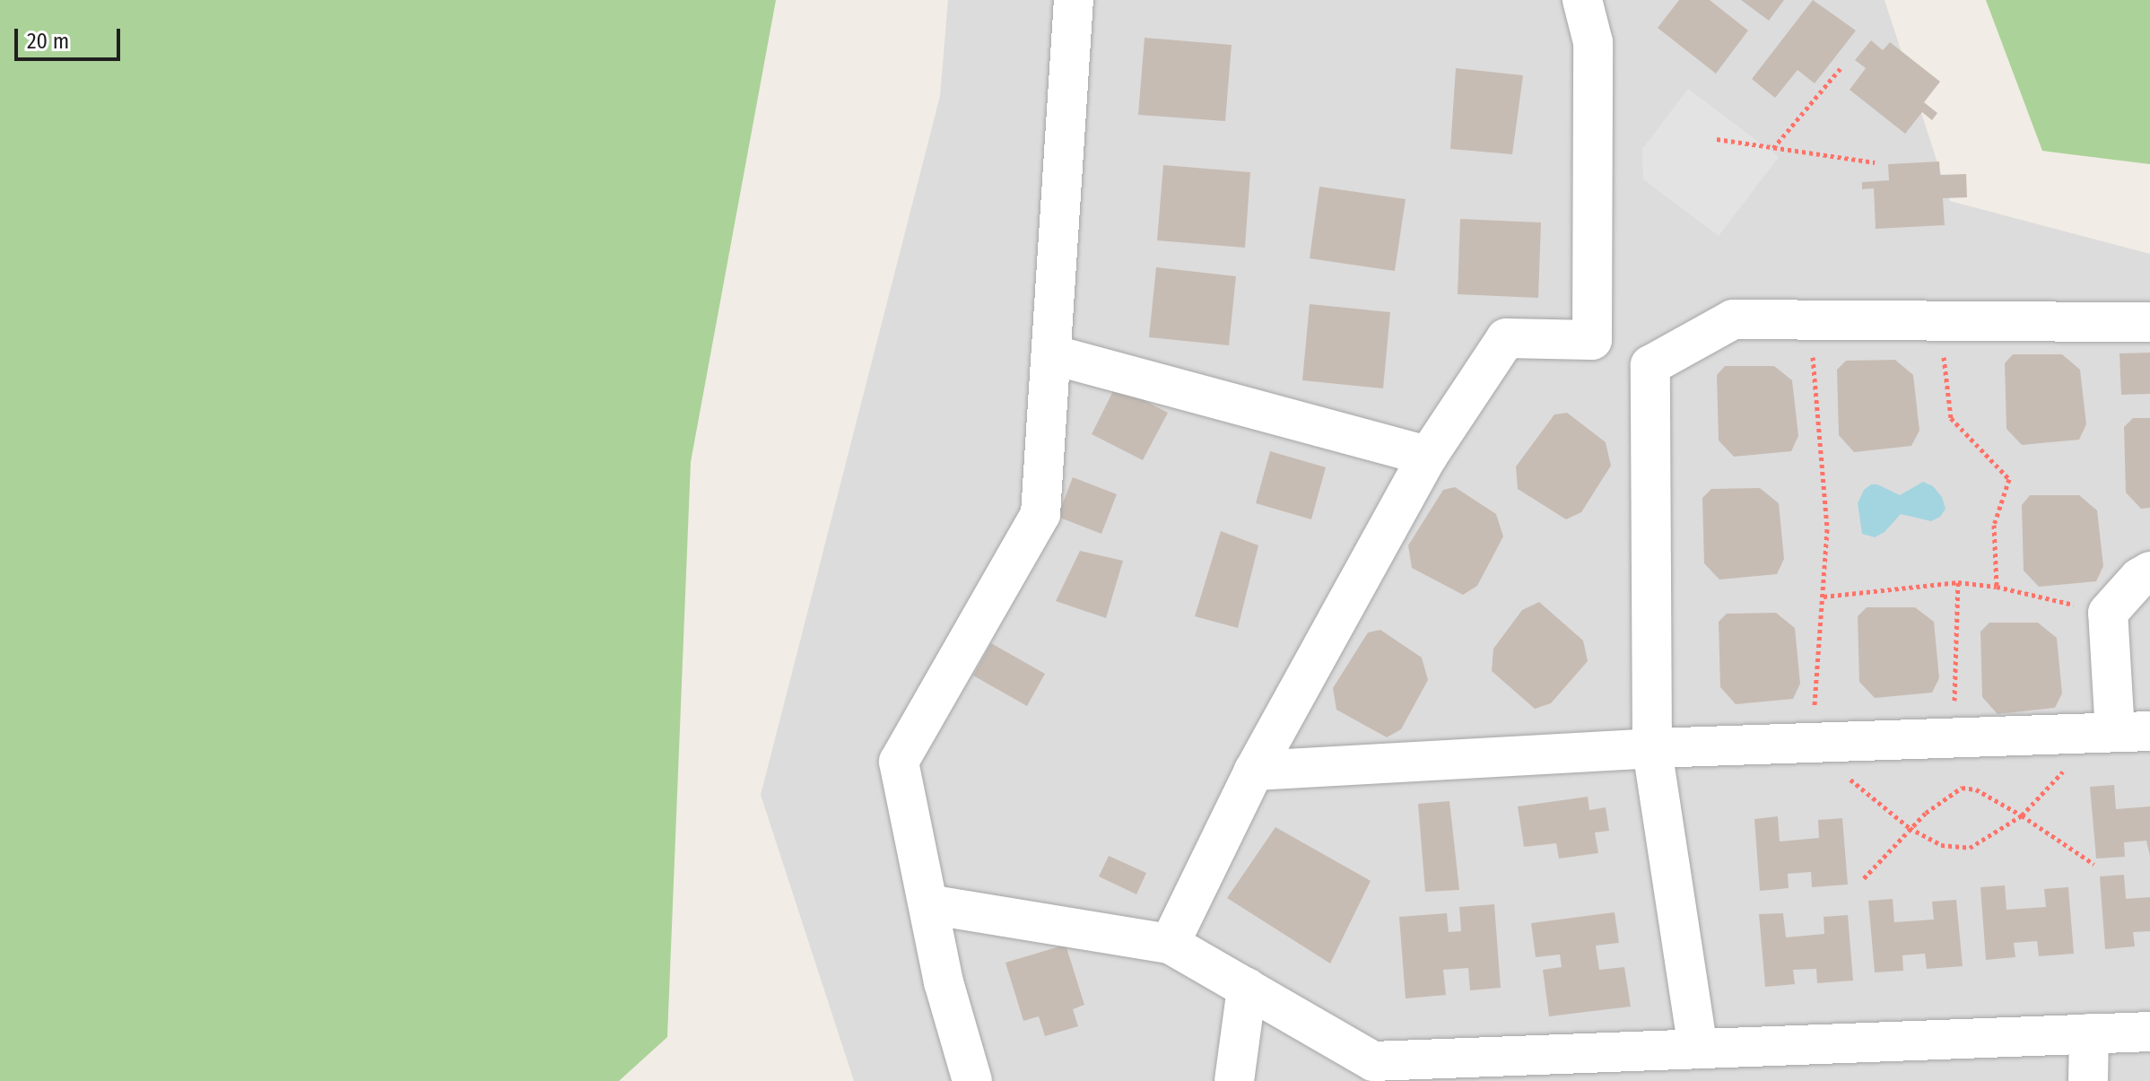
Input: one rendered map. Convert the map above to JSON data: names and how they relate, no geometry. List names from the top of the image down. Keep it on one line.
{"scale_bar":"20 m"}
